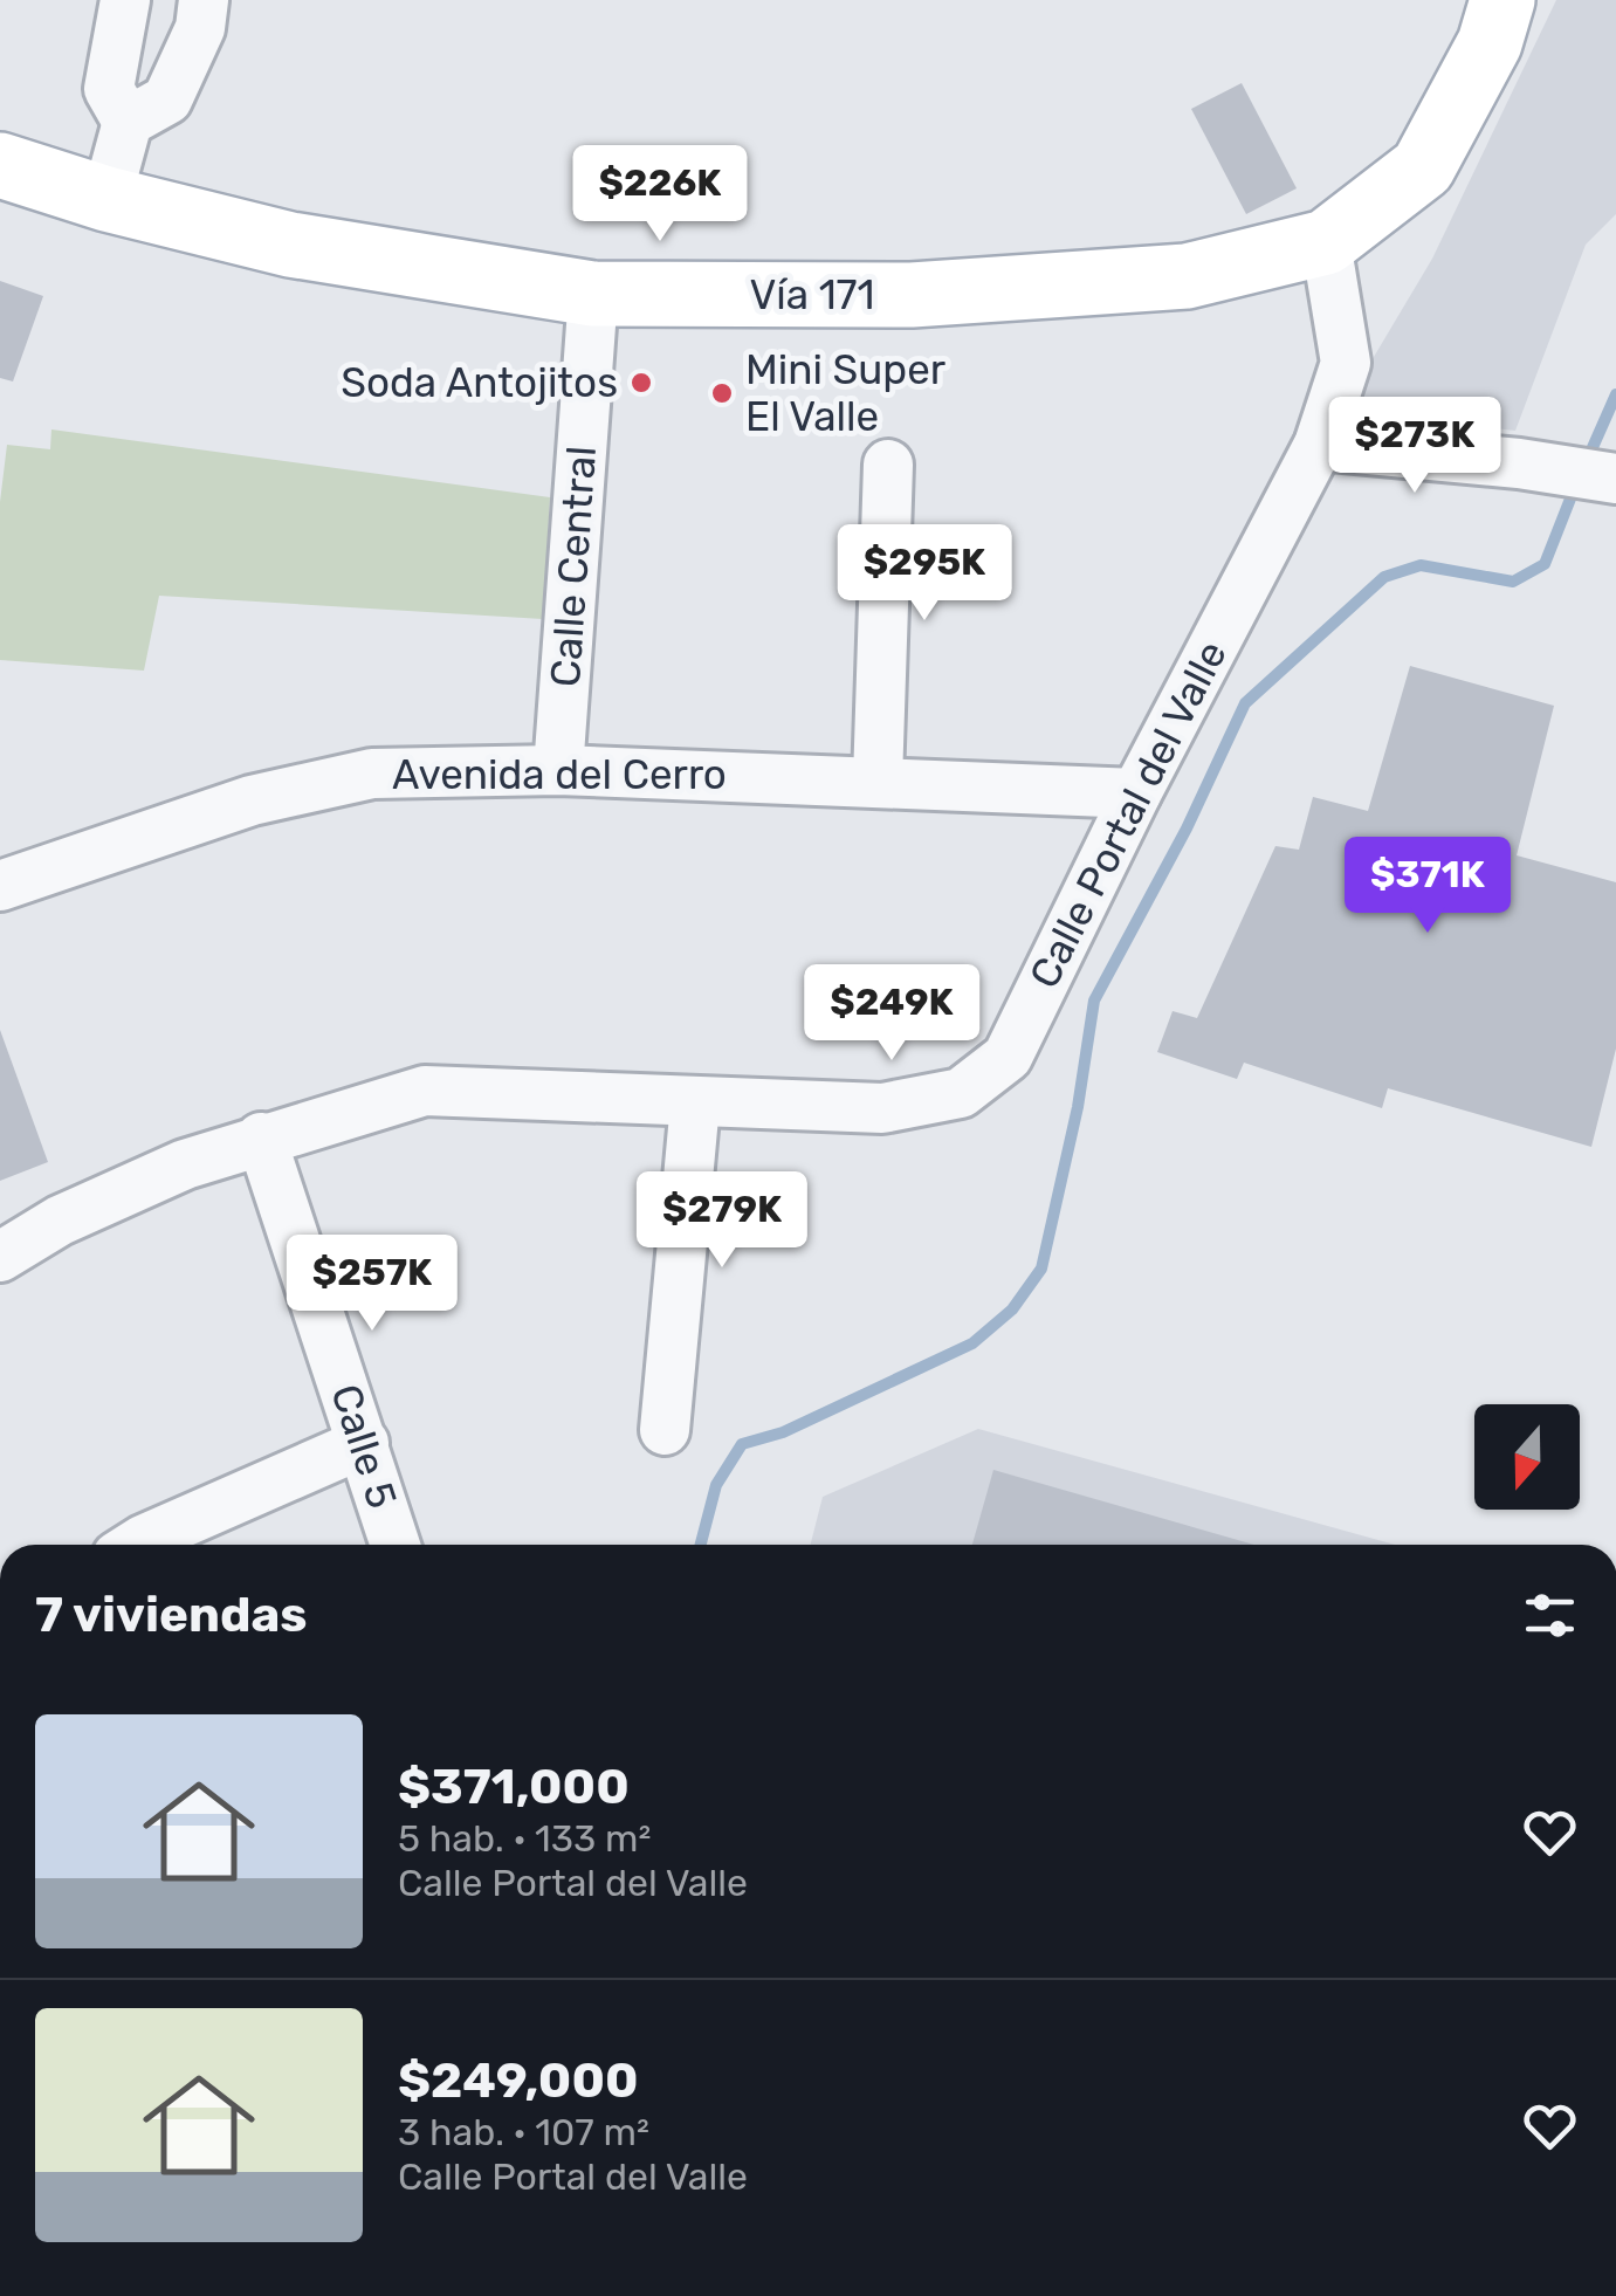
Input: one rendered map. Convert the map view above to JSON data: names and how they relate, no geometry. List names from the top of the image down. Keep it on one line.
{"streets":{"main road":["Vía 171"],"street":["Calle Central","Avenida del Cerro","Calle Portal del Valle","Calle 5"]},"crossings":[["Vía 171","Calle Central"],["Vía 171","Calle Portal del Valle"],["Calle Central","Avenida del Cerro"],["Avenida del Cerro","Calle Portal del Valle"],["Calle Portal del Valle","Calle 5"]],"places":["Soda Antojitos","Mini Super El Valle"],"north":"bottom","page":{"price":["$226K","$273K","$295K","$371K","$249K","$279K","$257K"],"heading":"7 viviendas","list":[{"name":"$371,000","note":"5 hab. · 133 m² · Calle Portal del Valle"},{"name":"$249,000","note":"3 hab. · 107 m² · Calle Portal del Valle"}]}}
